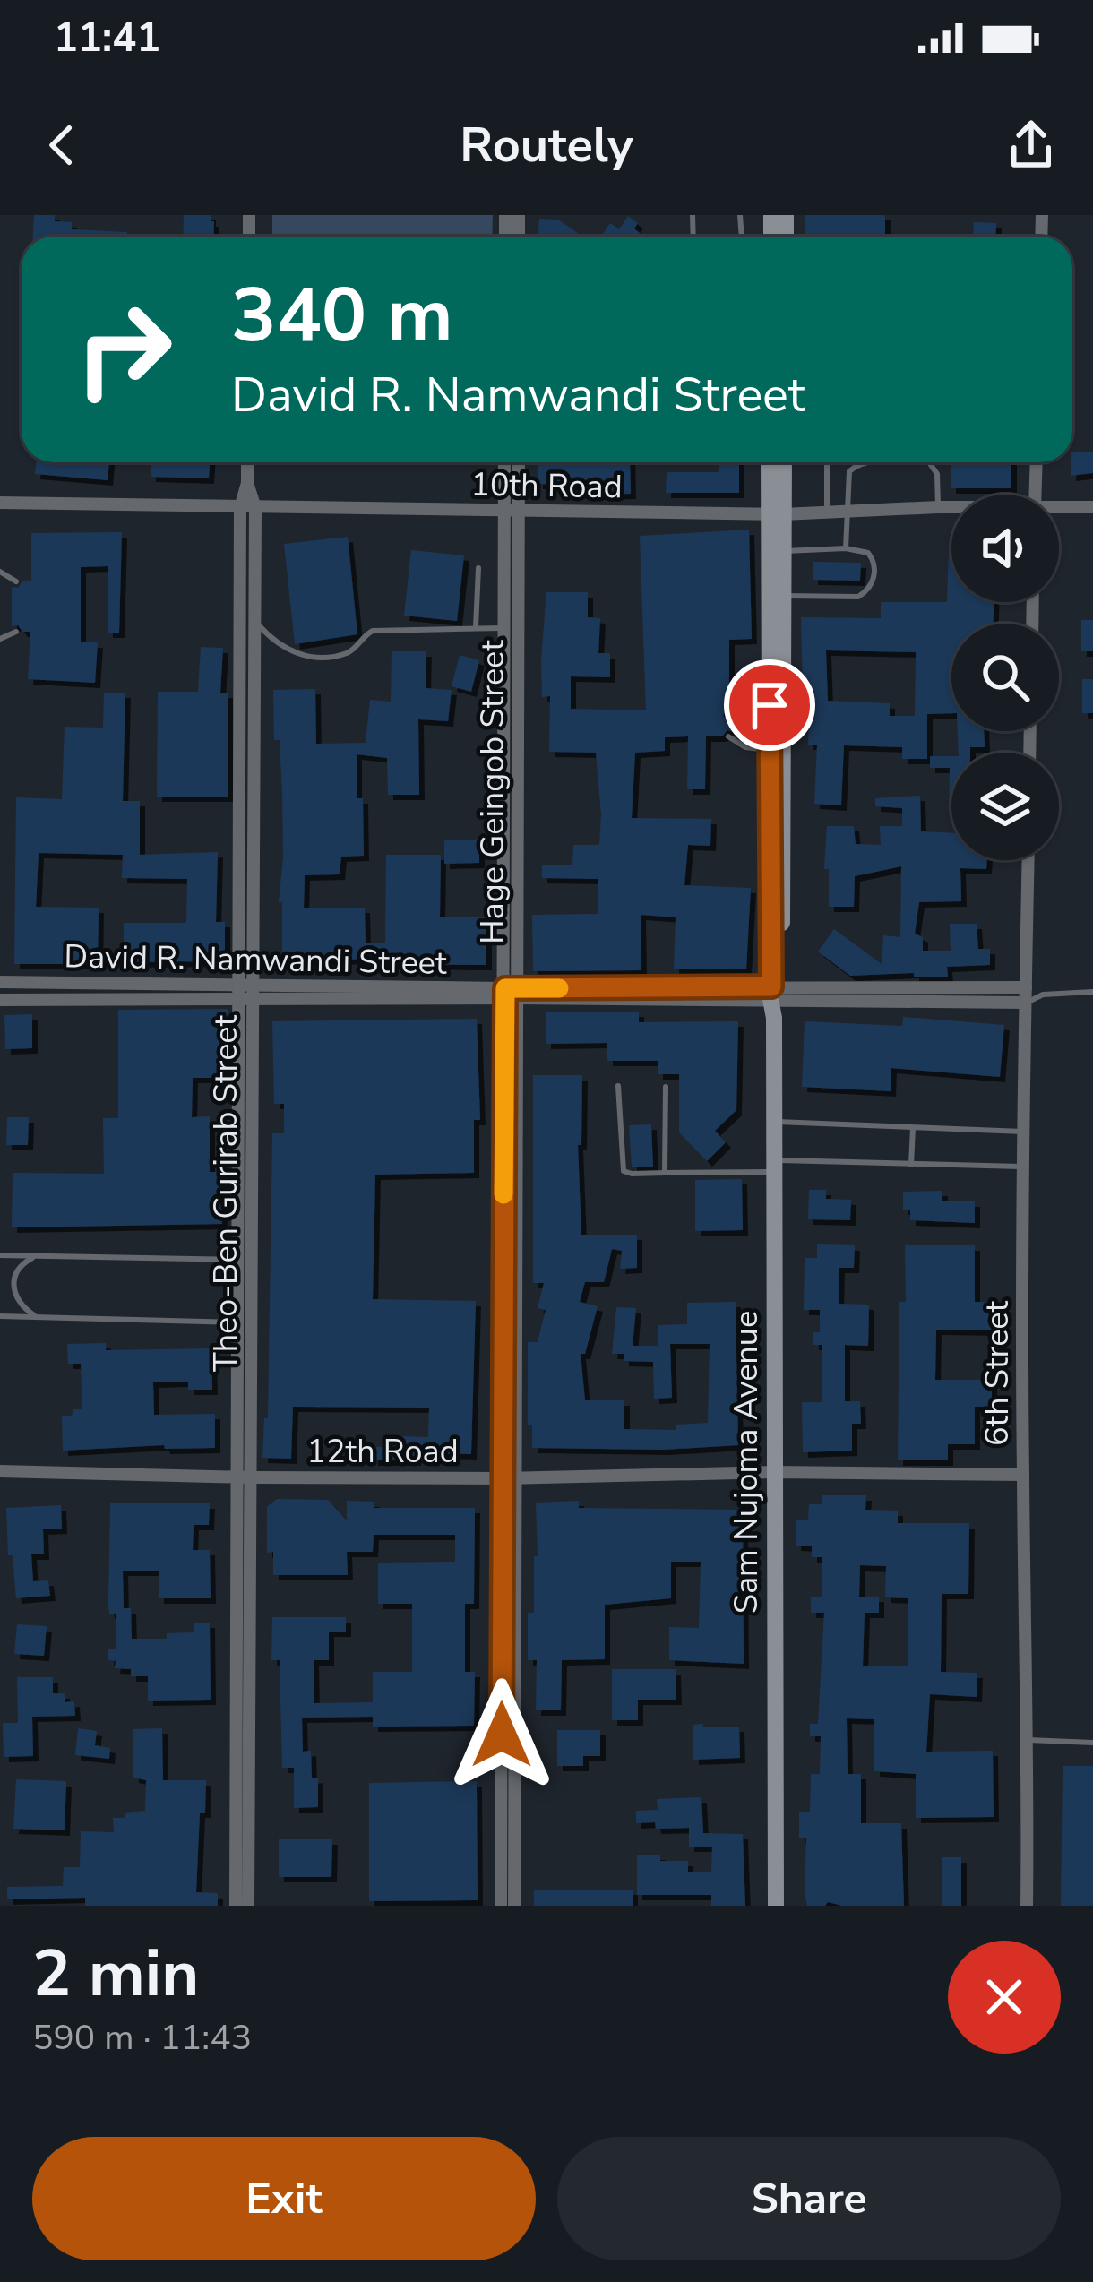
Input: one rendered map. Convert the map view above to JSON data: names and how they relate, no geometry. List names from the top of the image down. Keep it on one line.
{"streets":{"main road":["Sam Nujoma Avenue"],"street":["10th Road","Hage Geingob Street","David R. Namwandi Street","Theo-Ben Gurirab Street","6th Street","12th Road"]},"crossings":[["10th Road","Hage Geingob Street"],["10th Road","Theo-Ben Gurirab Street"],["10th Road","Sam Nujoma Avenue"],["Hage Geingob Street","David R. Namwandi Street"],["Hage Geingob Street","12th Road"],["David R. Namwandi Street","Theo-Ben Gurirab Street"],["David R. Namwandi Street","6th Street"],["David R. Namwandi Street","Sam Nujoma Avenue"],["Theo-Ben Gurirab Street","12th Road"],["6th Street","12th Road"],["12th Road","Sam Nujoma Avenue"]],"page":{"status":"11:41","header":"Routely","turn":["340 m","David R. Namwandi Street"],"heading":["2 min","590 m · 11:43"],"buttons":["Exit","Share"]}}
